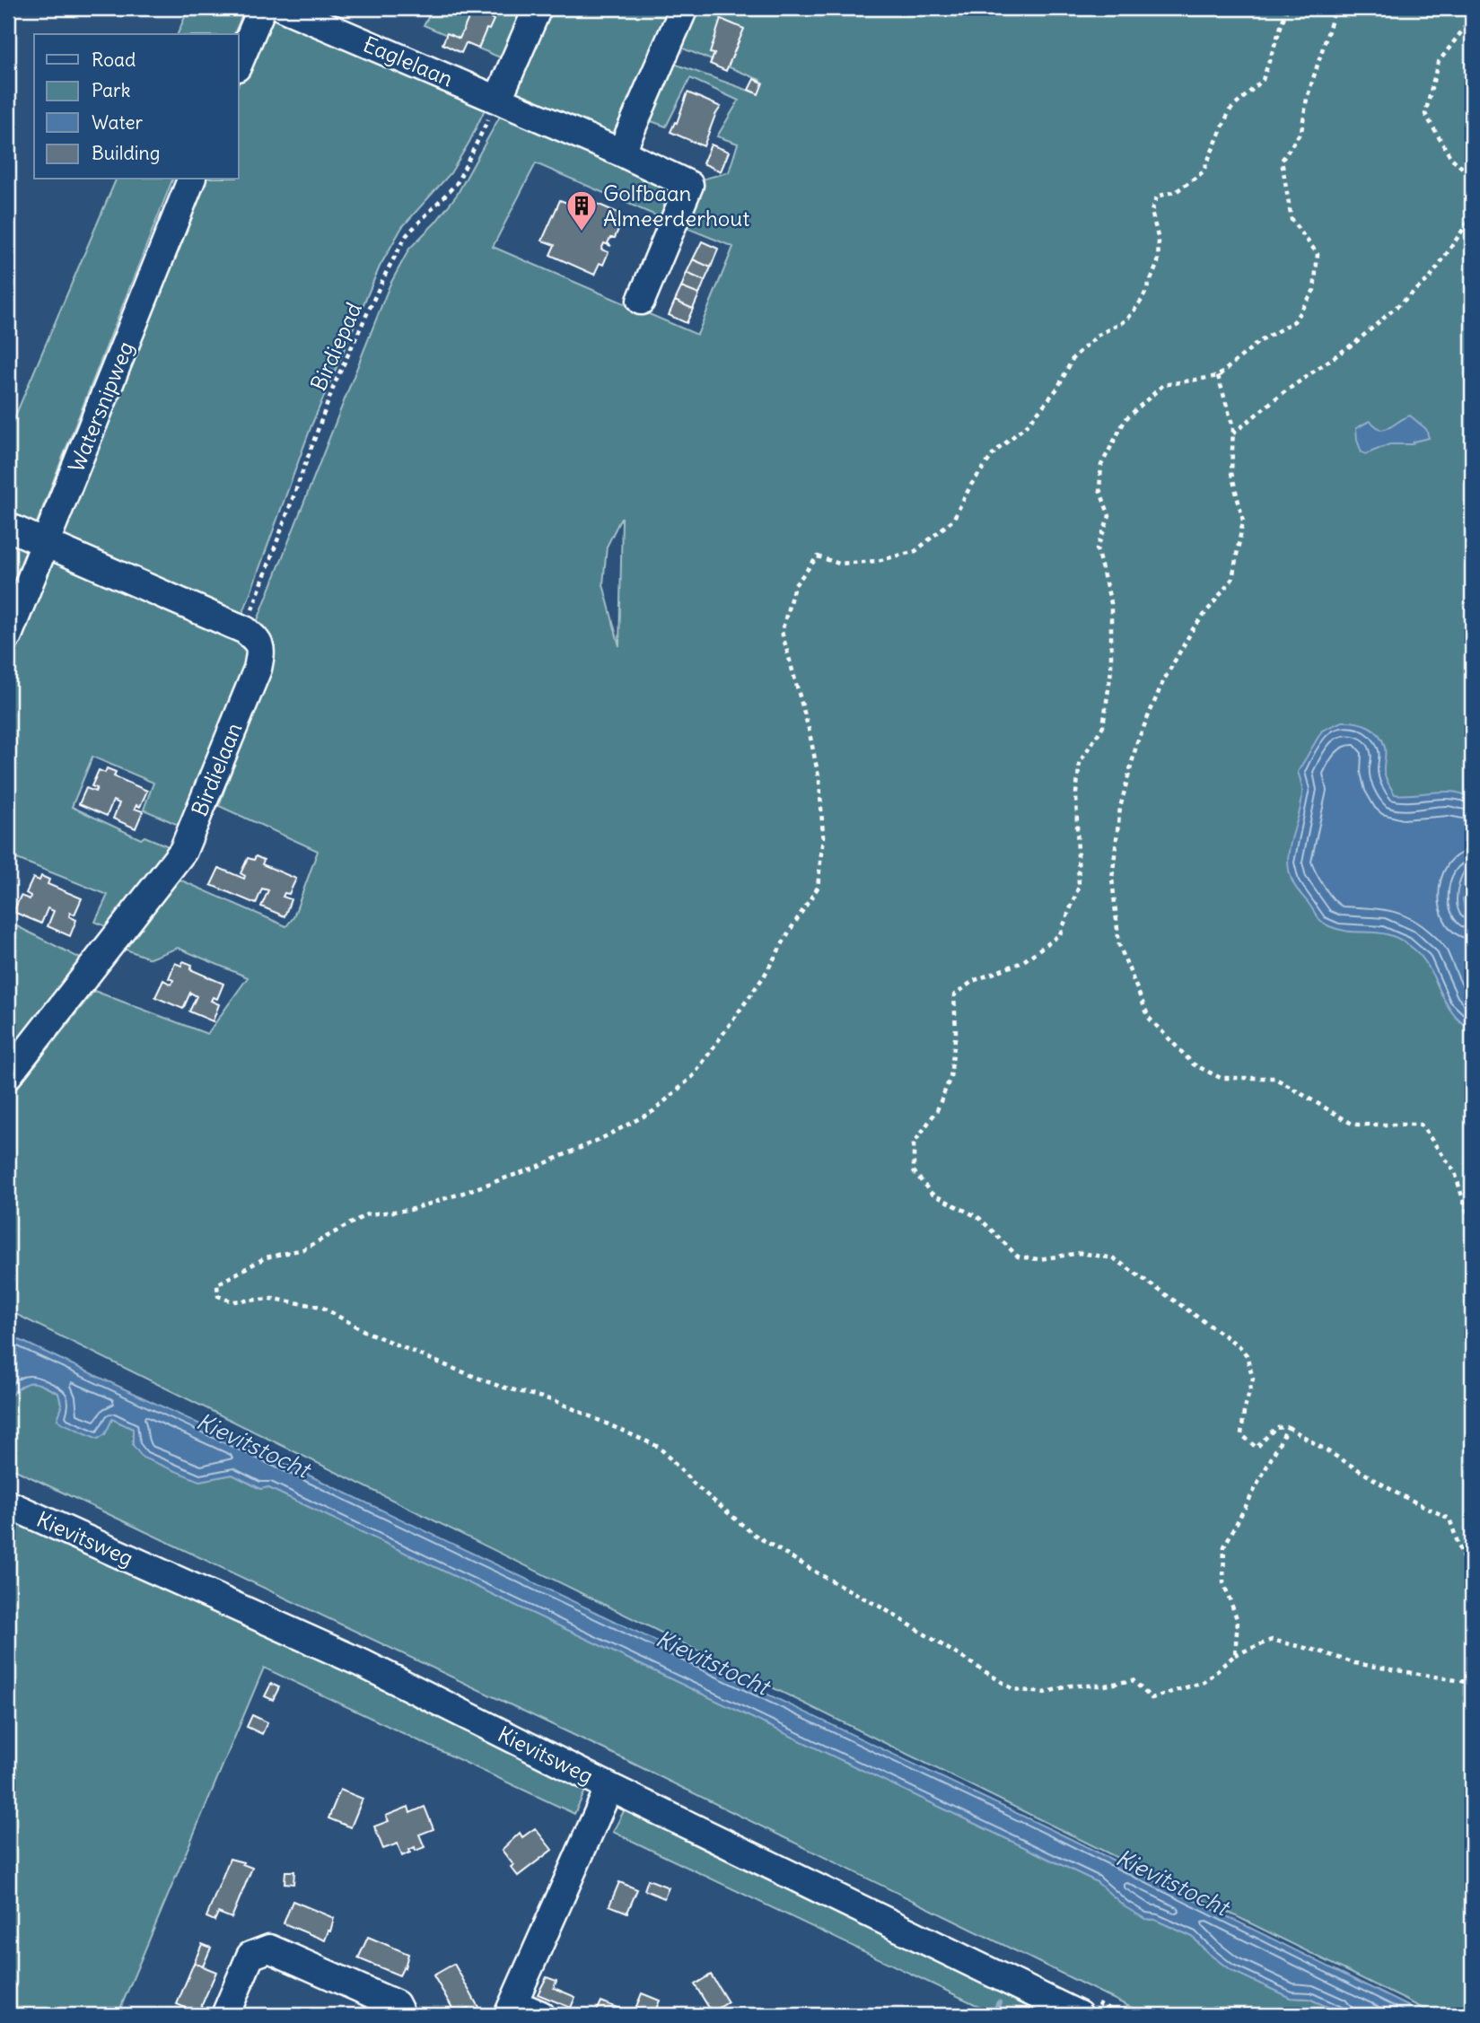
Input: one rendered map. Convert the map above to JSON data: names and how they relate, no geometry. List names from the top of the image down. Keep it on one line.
{"streets":{"street":["Eaglelaan","Watersnipweg","Birdielaan","Kievitsweg"],"path":["Birdiepad"]},"crossings":[["Eaglelaan","Birdiepad"],["Birdiepad","Birdielaan"]],"water":["Kievitstocht"],"places":{"building":["Golfbaan Almeerderhout"]},"legend":["Road","Park","Water","Building"]}
